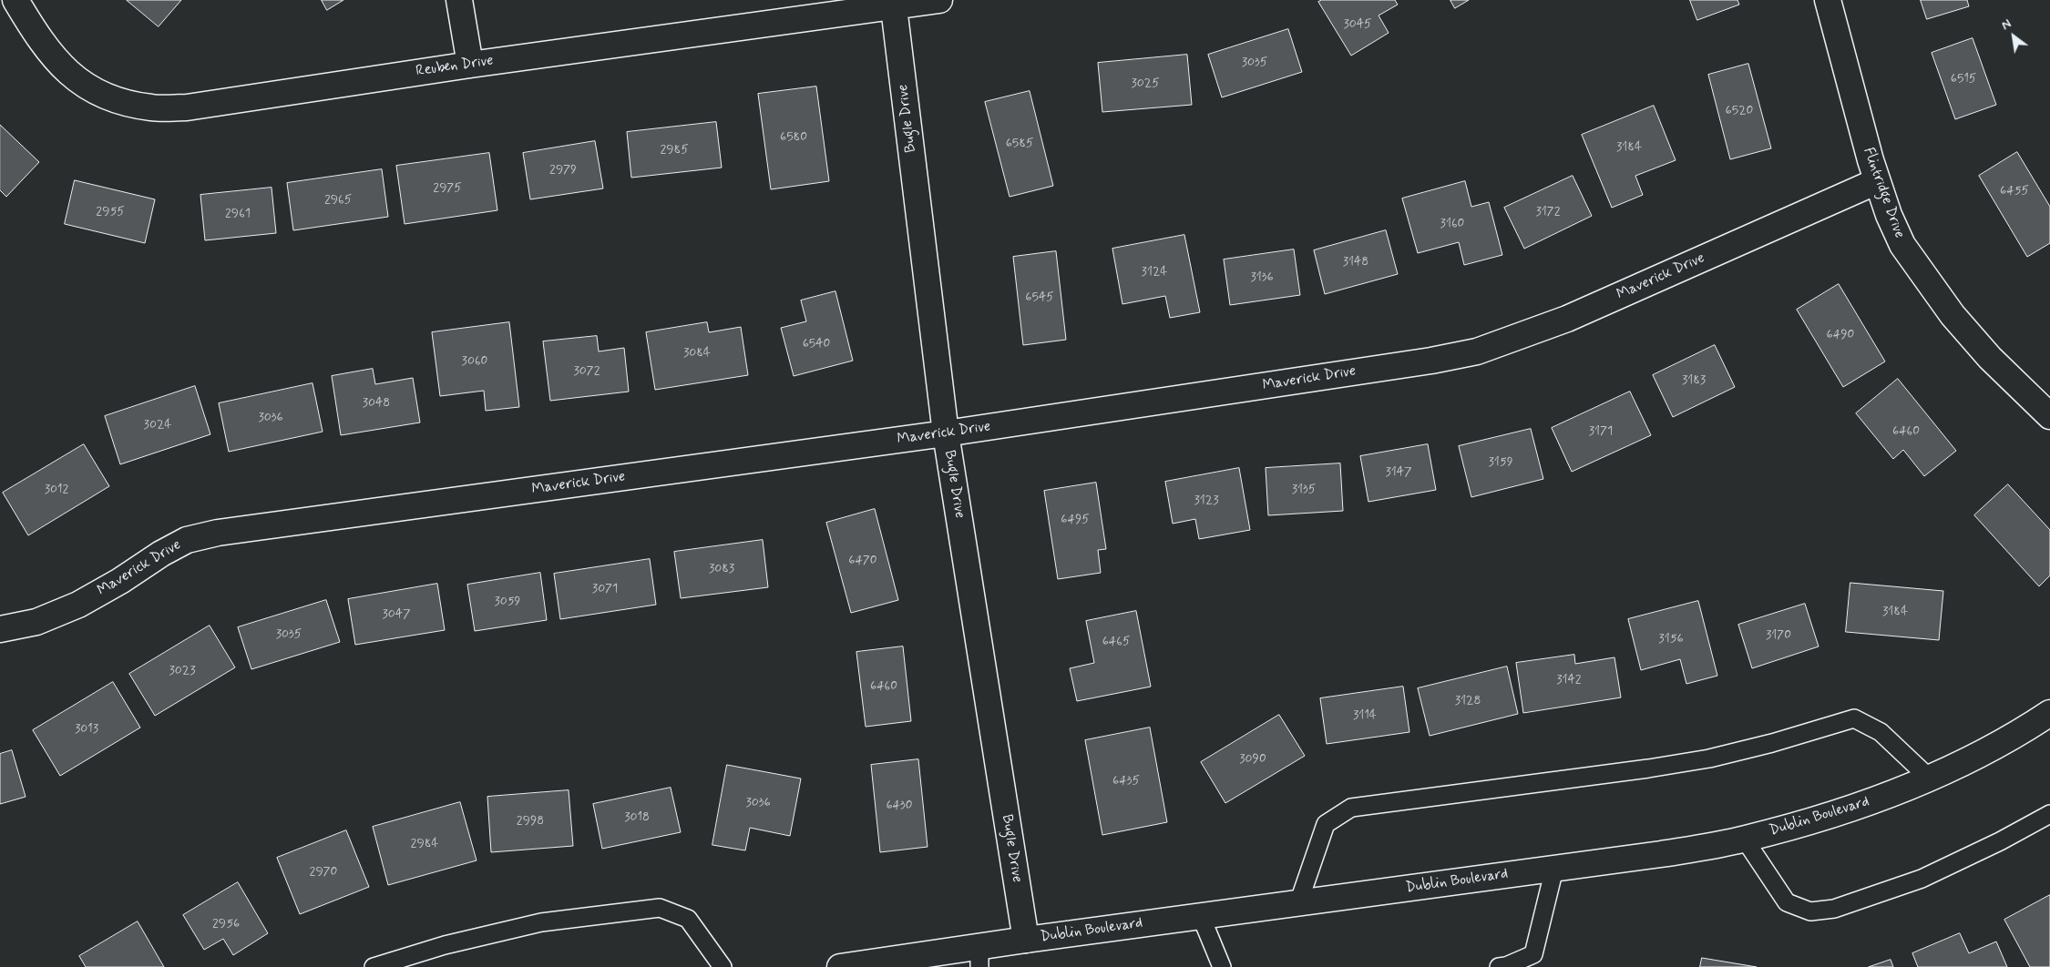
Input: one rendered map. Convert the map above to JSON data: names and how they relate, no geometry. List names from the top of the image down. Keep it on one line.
{"streets":{"street":["Reuben Drive","Bugle Drive","Flintridge Drive","Maverick Drive","Dublin Boulevard"]},"crossings":[["Reuben Drive","Bugle Drive"],["Bugle Drive","Maverick Drive"],["Bugle Drive","Dublin Boulevard"],["Flintridge Drive","Maverick Drive"]],"house_numbers":["3045","3035","6515","3025","6520","6580","6585","3184","2985","2979","2975","6455","2965","2955","3172","2961","3160","3148","3124","3136","6545","6490","6540","3084","3060","3072","3183","3048","3036","3024","3171","6460","3159","3147","3012","3135","3123","6495","6470","3083","3071","3059","3184","3047","3035","3170","3156","6465","3023","3142","6460","3128","3114","3013","3090","6435","3036","6430","3018","2998","2984","2970","2956"],"north":"top left"}
